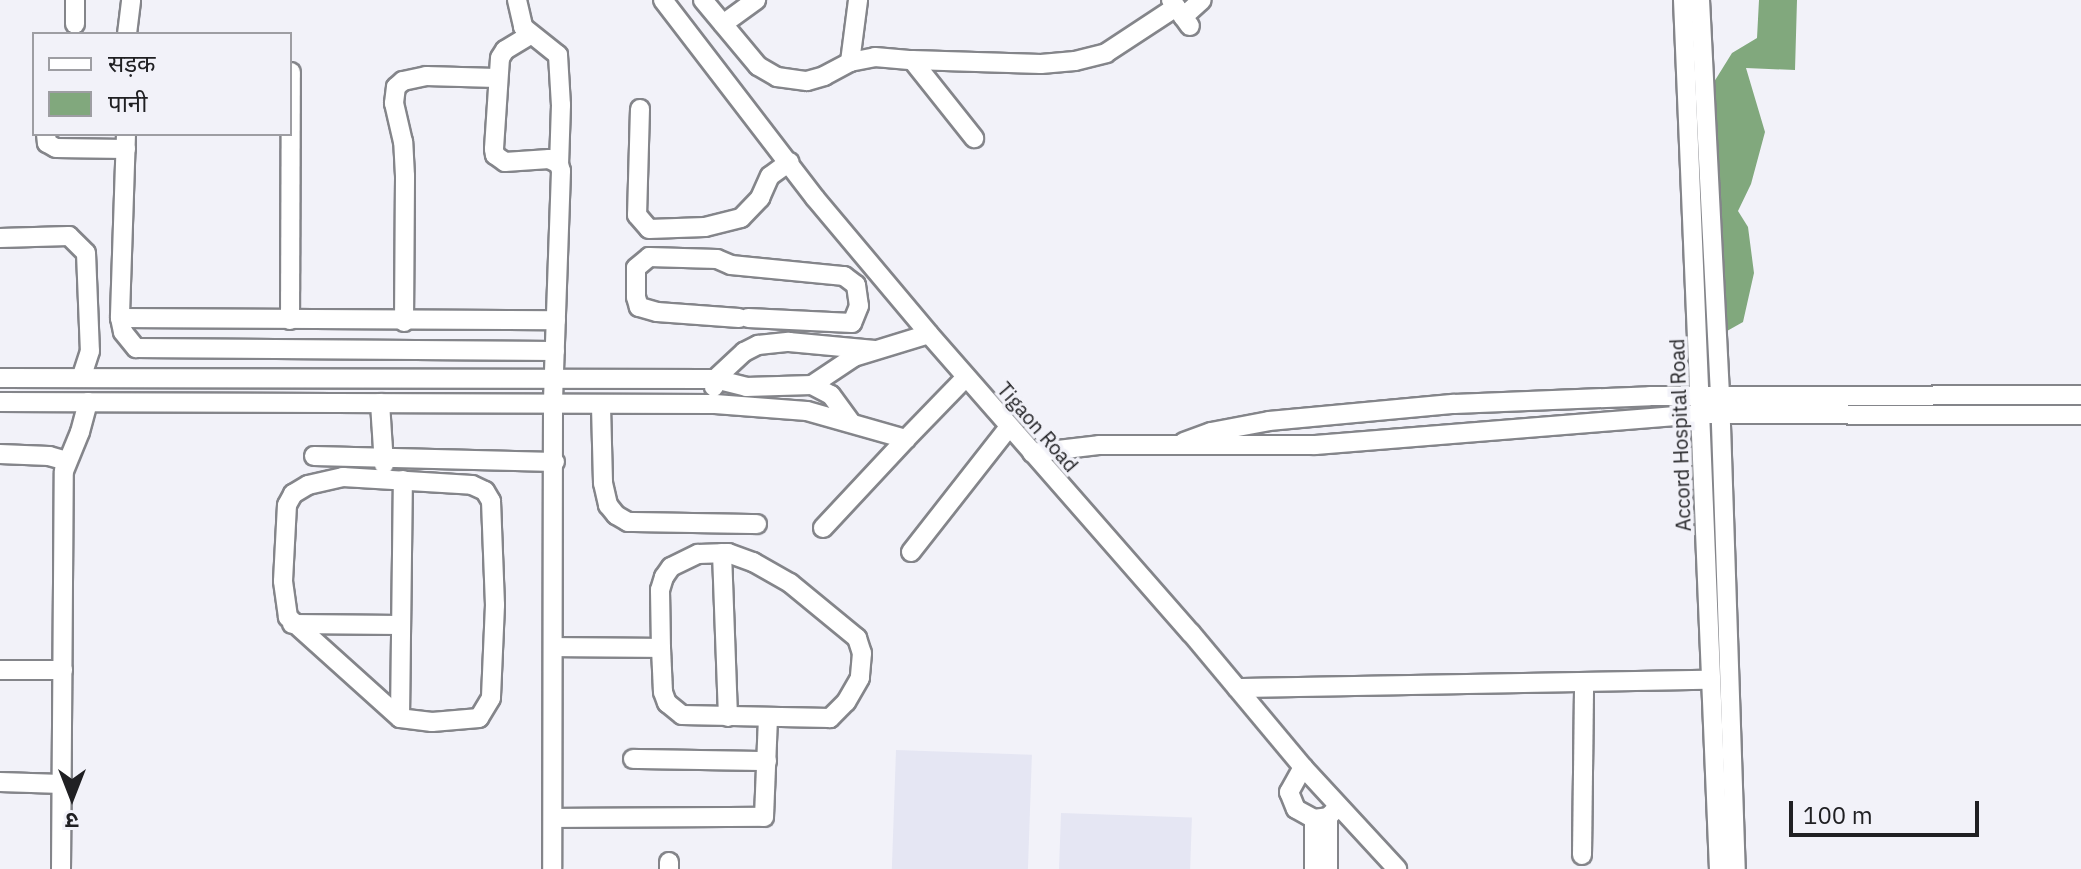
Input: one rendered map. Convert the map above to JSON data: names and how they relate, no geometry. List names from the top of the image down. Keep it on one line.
{"streets":{"street":["Tigaon Road","Accord Hospital Road"]},"legend":["सड़क","पानी"],"scale_bar":"100 m","north":"bottom"}
